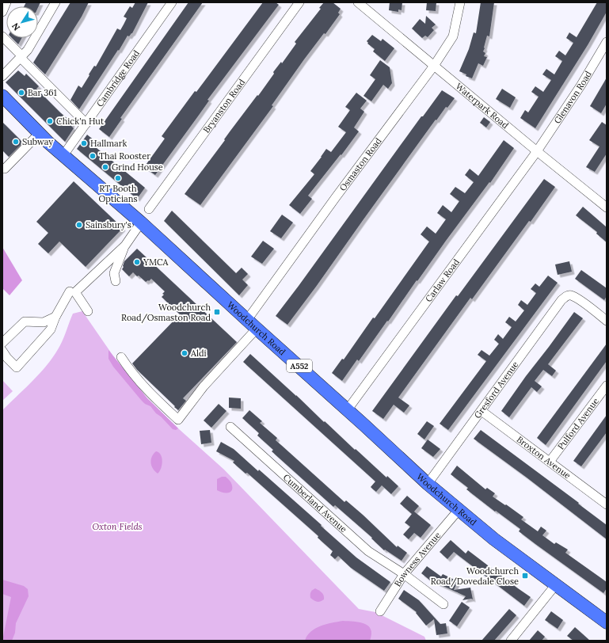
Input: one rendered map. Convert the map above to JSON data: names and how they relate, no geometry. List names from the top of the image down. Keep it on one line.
{"streets":{"highway":["Woodchurch Road","A552"],"street":["Cambridge Road","Glenavon Road","Waterpark Road","Bryanston Road","Osmaston Road","Carlaw Road","Gresford Avenue","Pulford Avenue","Broxton Avenue","Cumberland Avenue","Bowness Avenue"]},"crossings":[["Cambridge Road","Woodchurch Road"],["Glenavon Road","Waterpark Road"],["Glenavon Road","Carlaw Road"],["Waterpark Road","Osmaston Road"],["Waterpark Road","Carlaw Road"],["Osmaston Road","Woodchurch Road"],["Carlaw Road","Woodchurch Road"],["Woodchurch Road","Gresford Avenue"],["Woodchurch Road","Bowness Avenue"],["Gresford Avenue","Broxton Avenue"],["Pulford Avenue","Broxton Avenue"],["Cumberland Avenue","Bowness Avenue"]],"parks":["Oxton Fields"],"places":{"other":["Bar 361","Chick'n Hut","Subway","Hallmark","Thai Rooster","Grind House","RT Booth Opticians","Sainsbury's","YMCA","Aldi"],"transit":["Woodchurch Road/Osmaston Road","Woodchurch Road/Dovedale Close"]},"north":"bottom left"}
